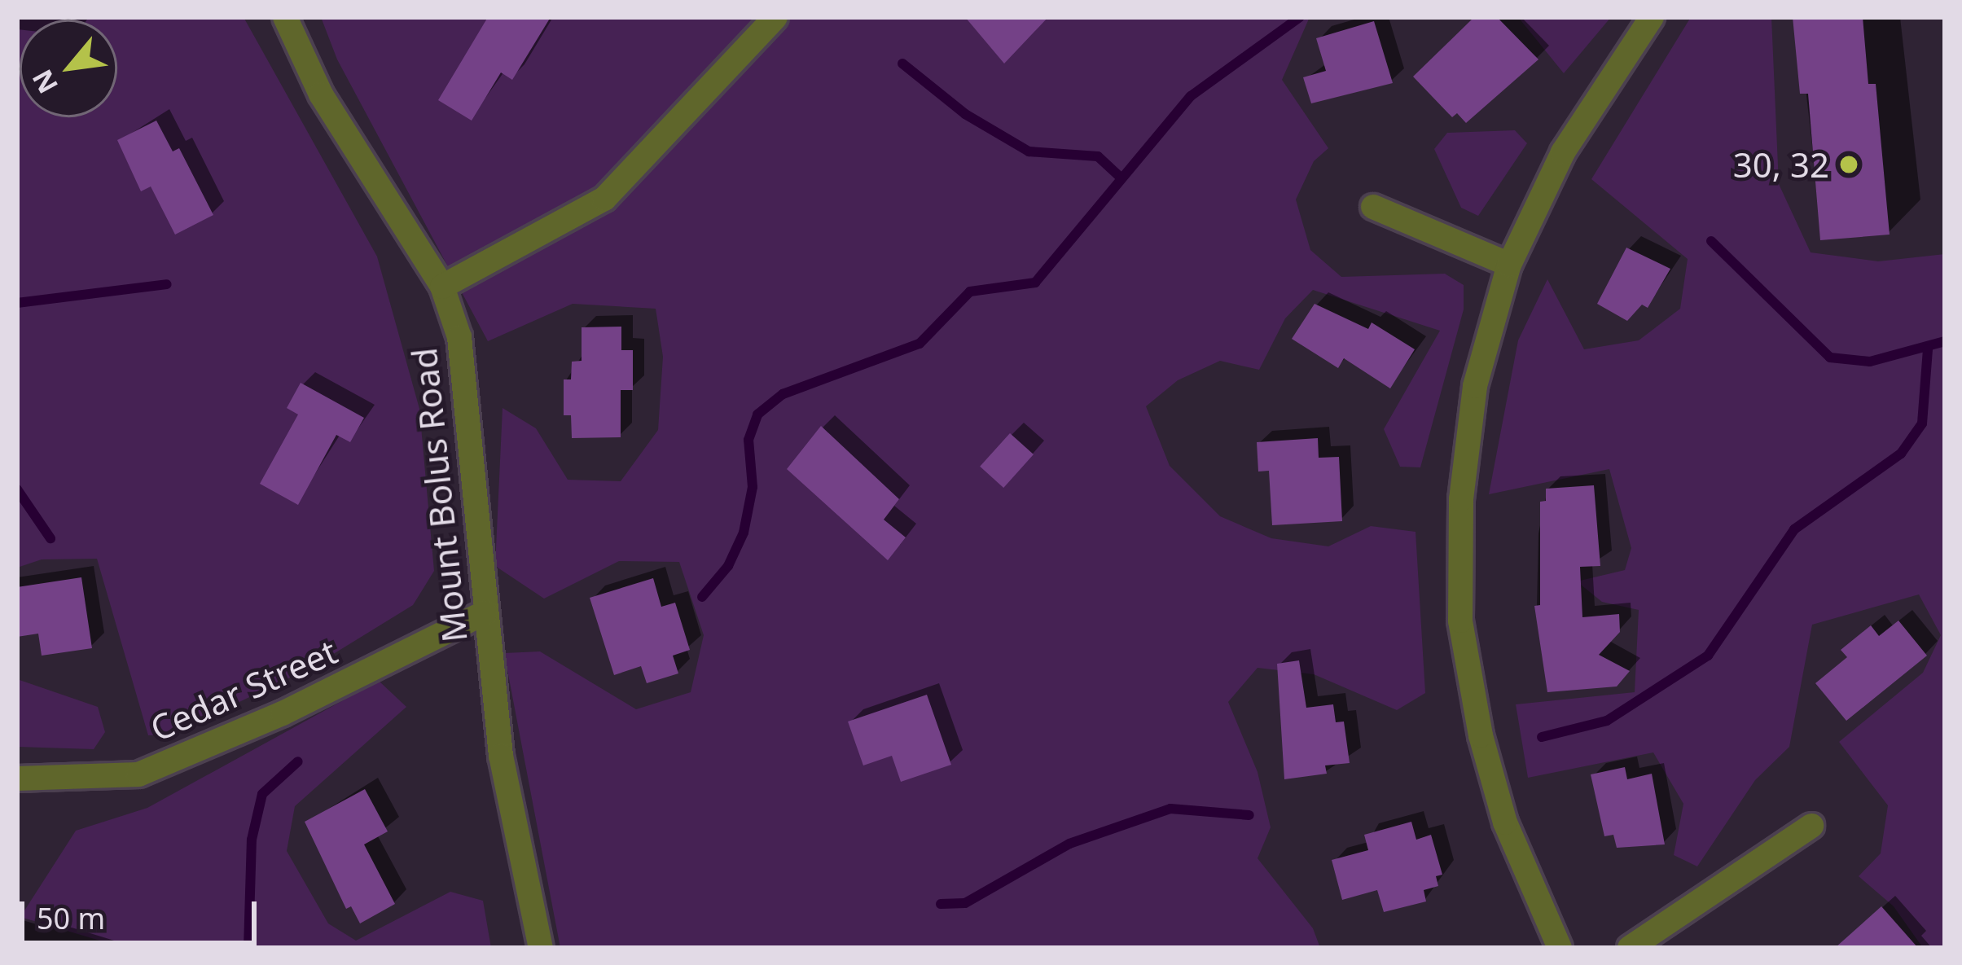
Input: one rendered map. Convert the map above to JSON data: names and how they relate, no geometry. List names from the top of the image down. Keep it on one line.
{"streets":{"street":["Mount Bolus Road","Cedar Street"]},"crossings":[["Mount Bolus Road","Cedar Street"]],"places":["30, 32"],"scale_bar":"50 m","north":"bottom left"}
